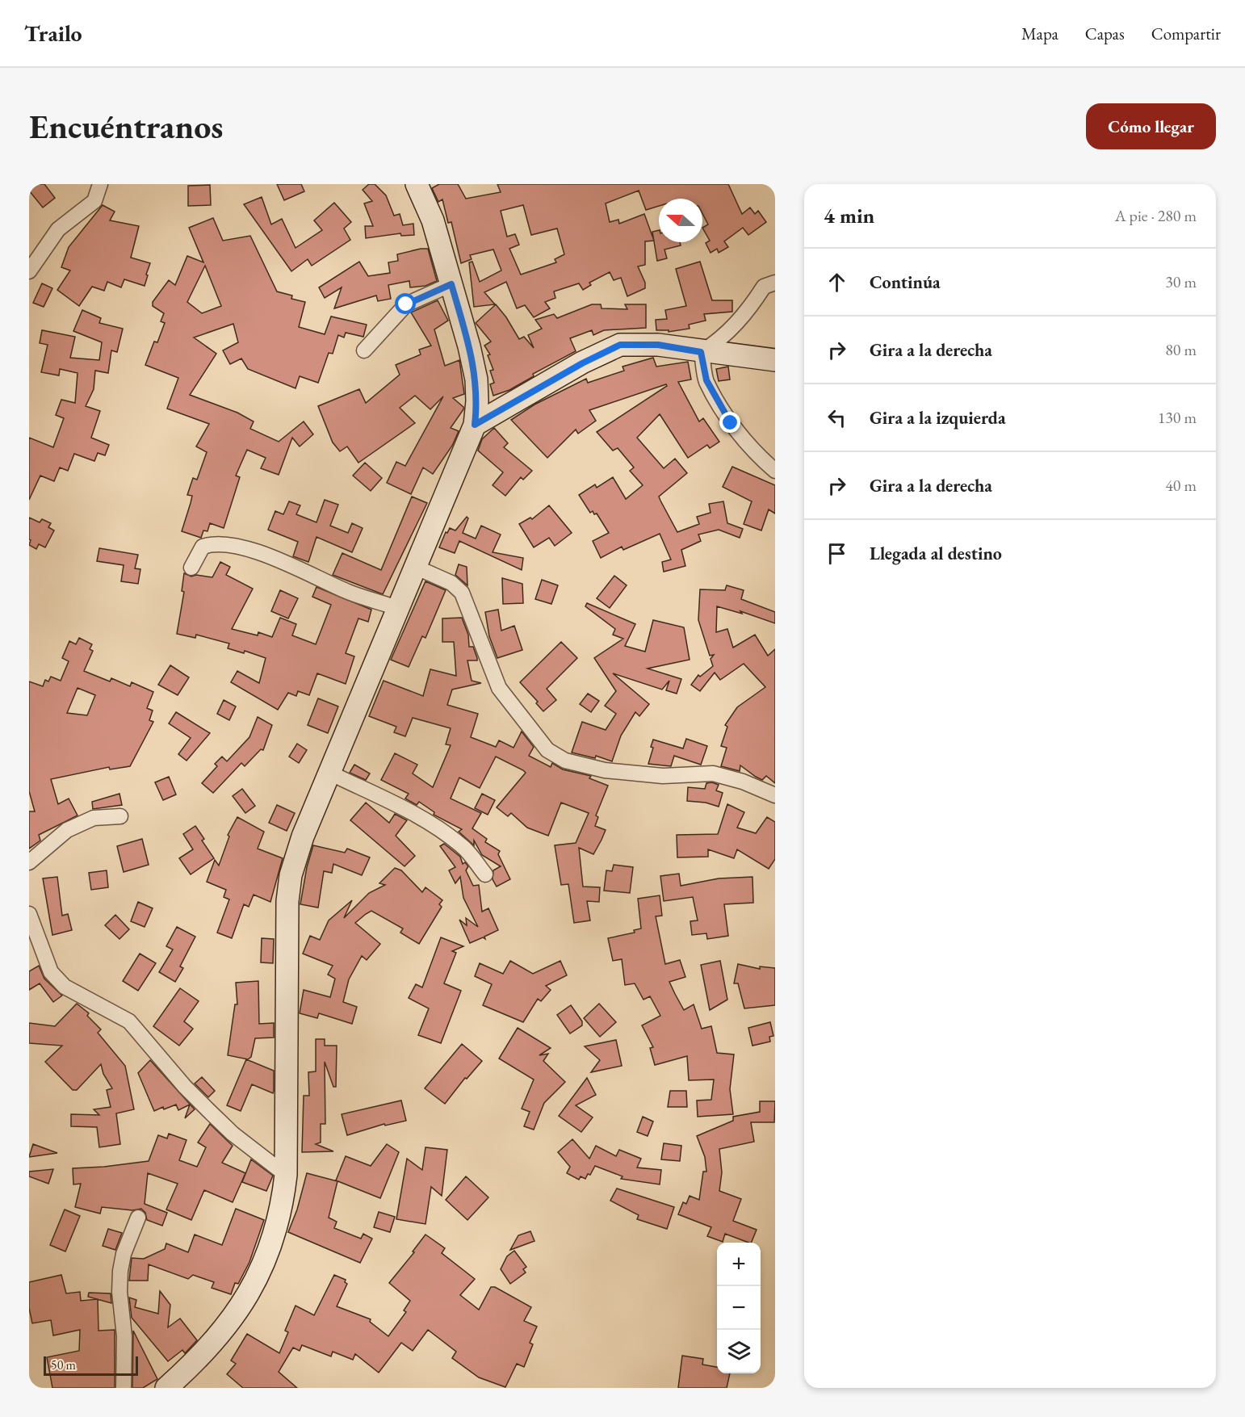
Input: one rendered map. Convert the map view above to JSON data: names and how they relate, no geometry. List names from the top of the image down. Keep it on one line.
{"scale_bar":"50 m","north":"left","page":{"header":"Trailo","nav":["Mapa","Capas","Compartir"],"buttons":"Cómo llegar","title":"Encuéntranos","heading":["4 min","A pie · 280 m"],"list":[["Continúa","30 m"],["Gira a la derecha","80 m"],["Gira a la izquierda","130 m"],["Gira a la derecha","40 m"],"Llegada al destino"],"map_buttons":["+","−"],"scale":"50 m"}}
